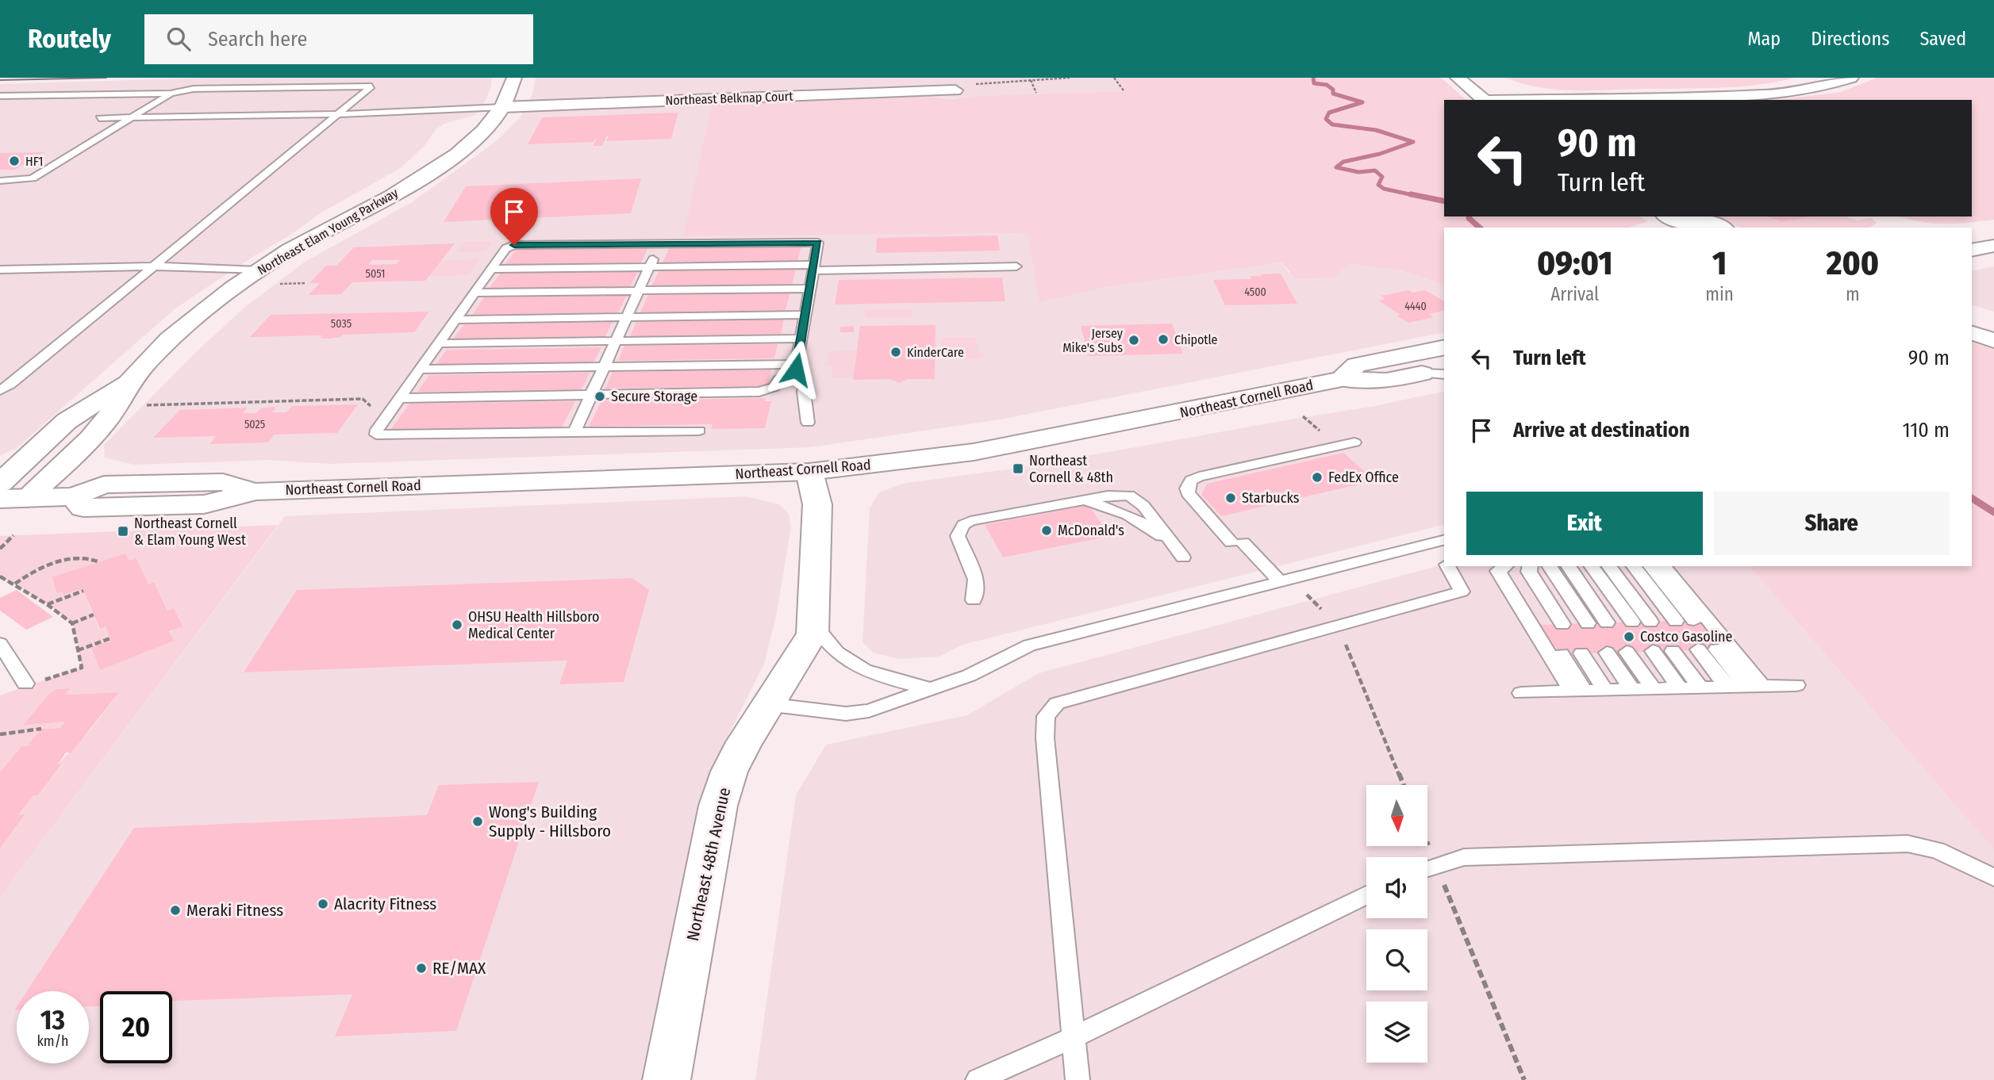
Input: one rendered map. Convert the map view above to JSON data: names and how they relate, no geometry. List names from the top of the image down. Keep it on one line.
{"streets":{"main road":["Northeast Belknap Court","Northeast Elam Young Parkway","Northeast Cornell Road","Northeast 48th Avenue"]},"crossings":[["Northeast Belknap Court","Northeast Elam Young Parkway"],["Northeast Cornell Road","Northeast 48th Avenue"]],"places":{"other":["HF1","Chipotle","Jersey Mike's Subs","KinderCare","Secure Storage","FedEx Office","Starbucks","McDonald's","OHSU Health Hillsboro Medical Center","Costco Gasoline","Wong's Building Supply - Hillsboro","Alacrity Fitness","Meraki Fitness","RE/MAX"],"transit":["Northeast Cornell & 48th","Northeast Cornell & Elam Young West"]},"house_numbers":["5051","4500","4440","5035","5025"],"north":"bottom","page":{"header":"Routely","search":"Search here","nav":["Map","Directions","Saved"],"turn":["90 m","Turn left"],"eta":["09:01","Arrival","1","min","200","m"],"list":[{"name":"Turn left","value":"90 m"},{"name":"Arrive at destination","value":"110 m"}],"buttons":["Exit","Share"],"speed":"13 km/h","limit":"20"}}
